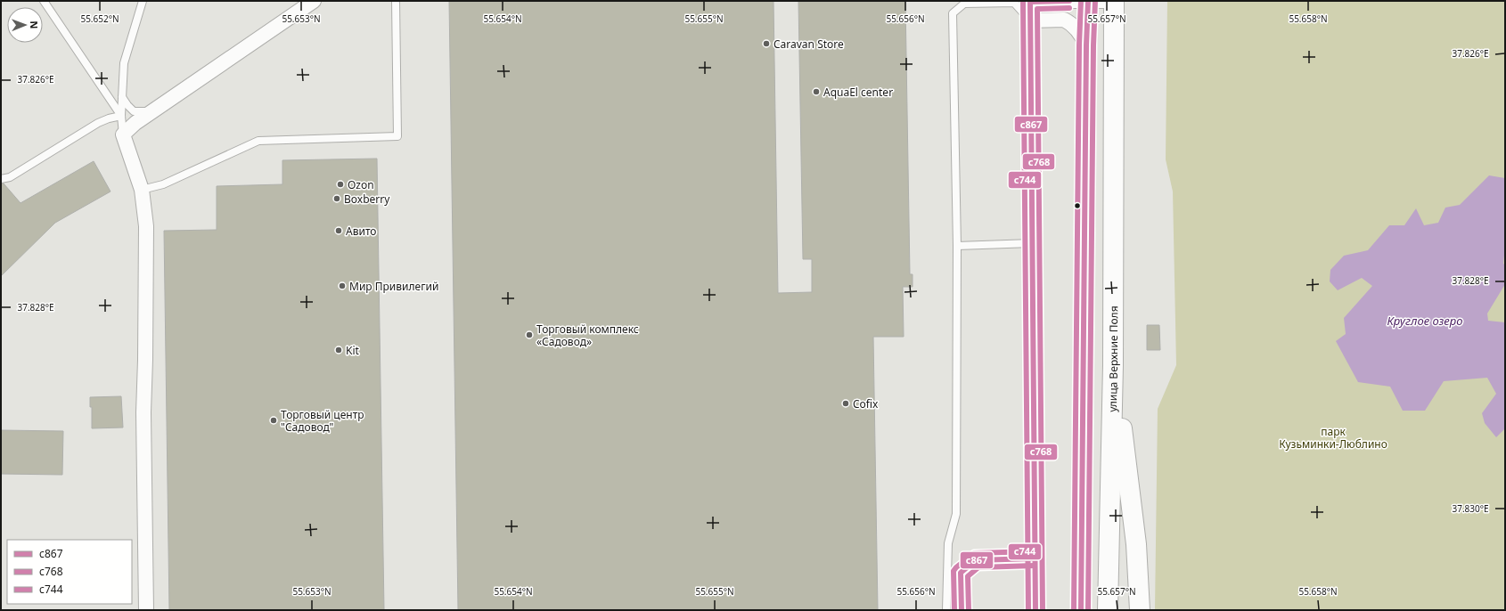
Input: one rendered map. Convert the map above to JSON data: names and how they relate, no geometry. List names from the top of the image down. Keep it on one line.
{"streets":{"main road":["улица Верхние Поля"]},"water":["Круглое озеро"],"parks":["парк Кузьминки-Люблино"],"places":["Caravan Store","AquaEl center","Ozon","Boxberry","Авито","Мир Привилегий","Торговый комплекс «Садовод»","Kit","Cofix","Торговый центр \"Садовод\""],"lines":["transit line с867","transit line с768","transit line с744"],"legend":["с867","с768","с744"],"north":"right","coordinates":["55.652°N","55.653°N","55.654°N","55.655°N","55.656°N","55.657°N","55.658°N","37.826°E","37.828°E","37.830°E"]}
